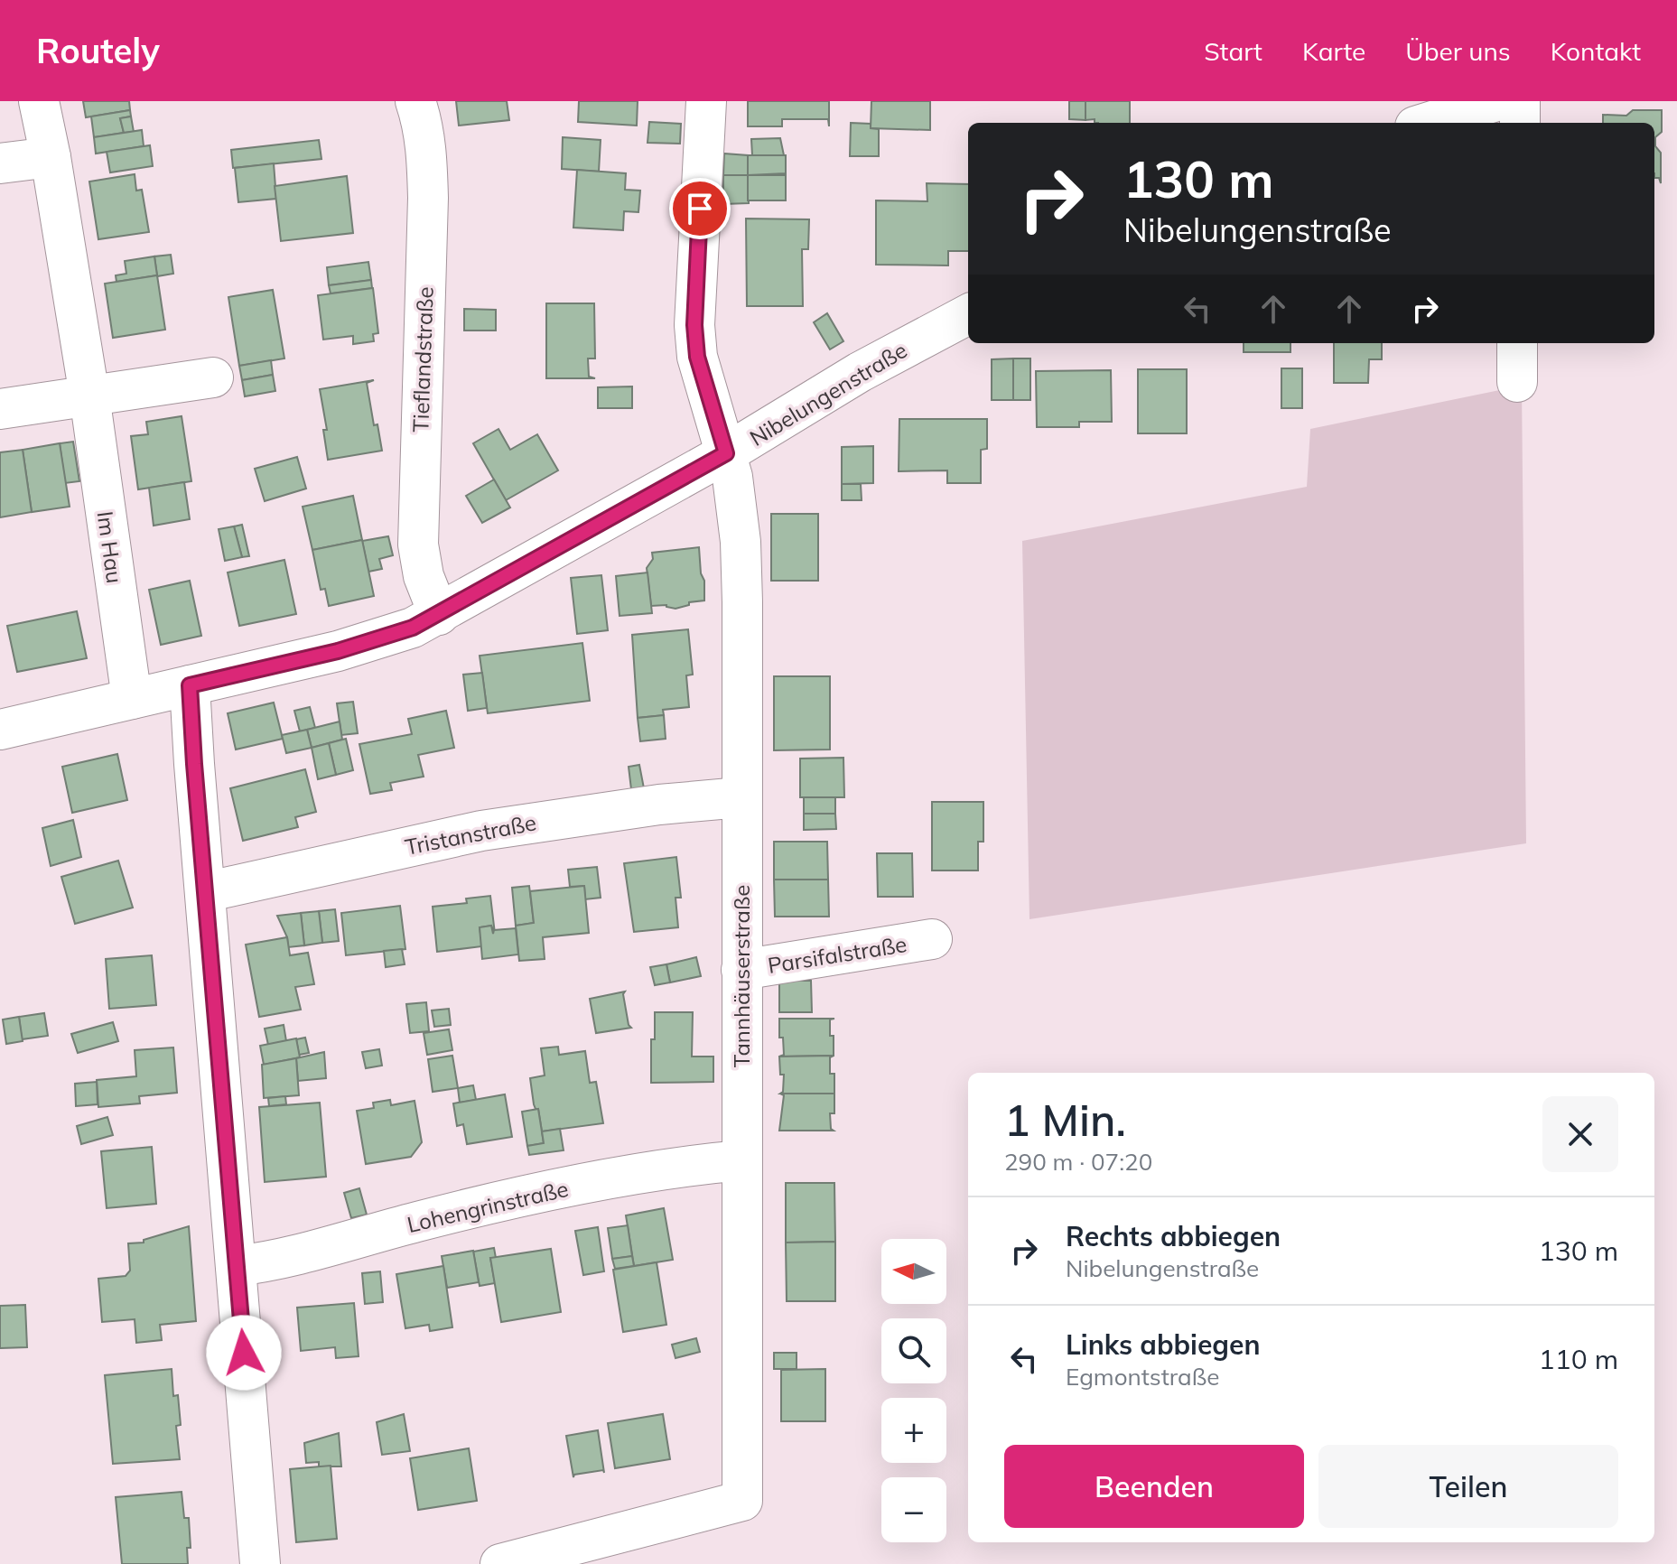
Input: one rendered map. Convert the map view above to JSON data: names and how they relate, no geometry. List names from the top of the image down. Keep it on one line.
{"streets":{"street":["Tieflandstraße","Nibelungenstraße","Im Hau","Tristanstraße","Parsifalstraße","Tannhäuserstraße","Lohengrinstraße"]},"crossings":[["Tieflandstraße","Nibelungenstraße"],["Nibelungenstraße","Im Hau"],["Nibelungenstraße","Tannhäuserstraße"],["Tristanstraße","Tannhäuserstraße"],["Parsifalstraße","Tannhäuserstraße"],["Tannhäuserstraße","Lohengrinstraße"]],"north":"left","page":{"header":"Routely","nav":["Start","Karte","Über uns","Kontakt"],"turn":["130 m","Nibelungenstraße"],"heading":["1 Min.","290 m · 07:20"],"list":[{"name":"Rechts abbiegen","note":"Nibelungenstraße","value":"130 m"},{"name":"Links abbiegen","note":"Egmontstraße","value":"110 m"}],"map_buttons":["+","−"],"buttons":["Beenden","Teilen"]}}
